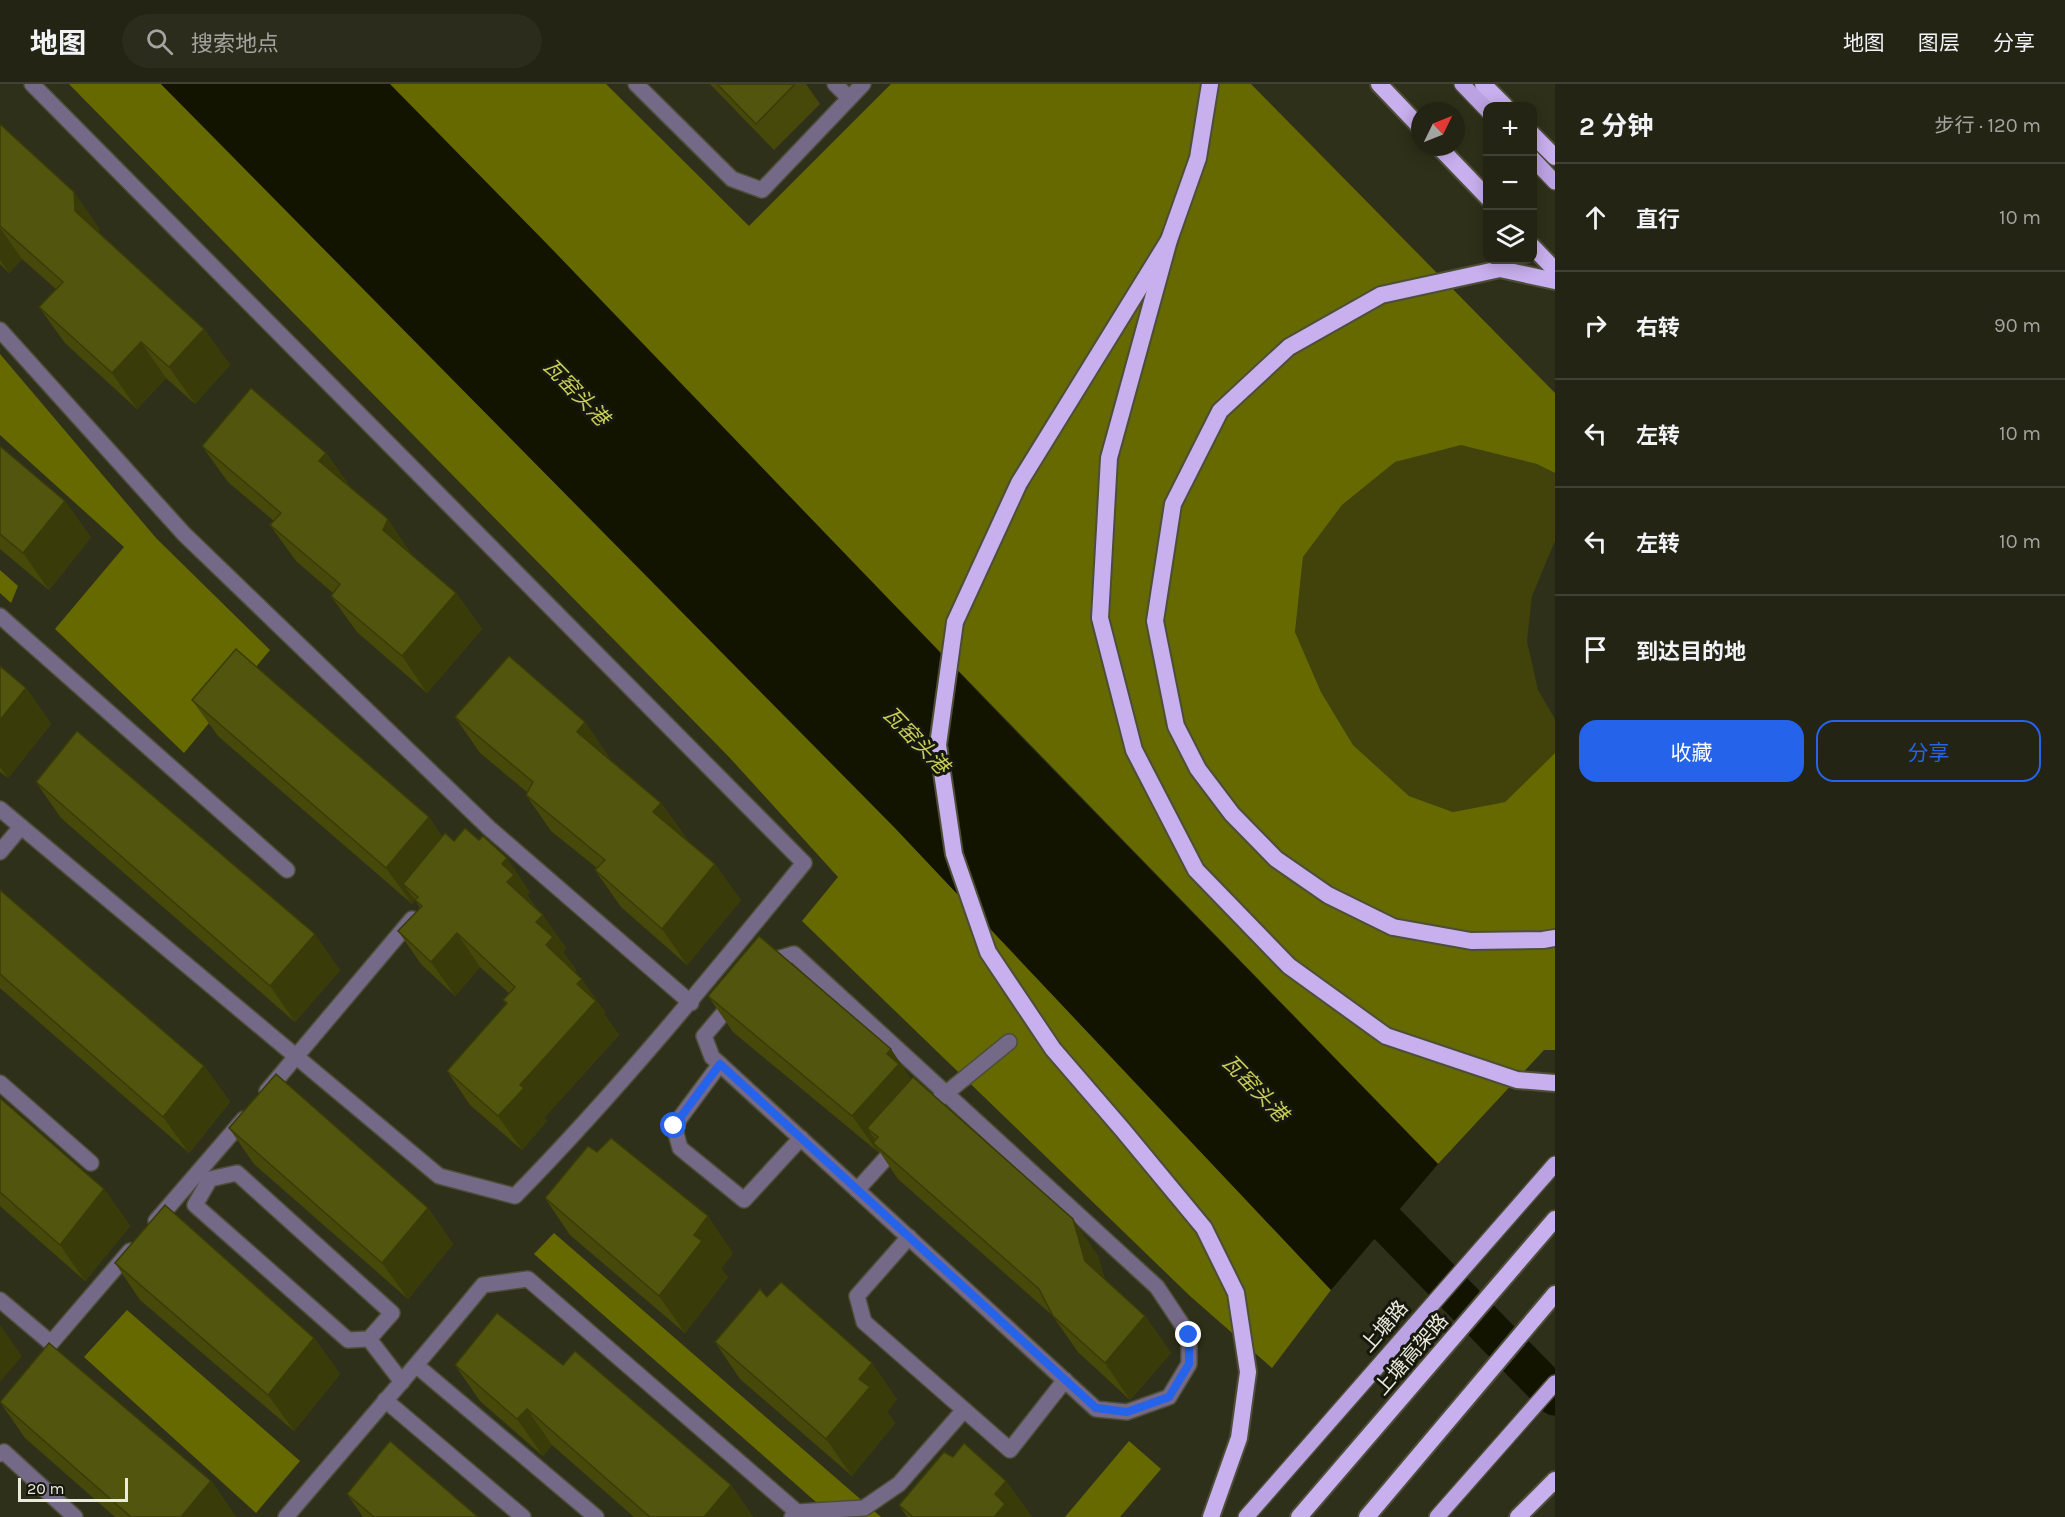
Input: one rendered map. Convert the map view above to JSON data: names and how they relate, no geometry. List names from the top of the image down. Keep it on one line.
{"streets":{"highway":["上塘高架路"],"main road":["上塘路"]},"water":["瓦窑头港"],"scale_bar":"20 m","north":"top right","page":{"header":"地图","search":"搜索地点","nav":["地图","图层","分享"],"heading":["2 分钟","步行 · 120 m"],"map_buttons":["+","−"],"list":[["直行","10 m"],["右转","90 m"],["左转","10 m"],["左转","10 m"],"到达目的地"],"buttons":["收藏","分享"],"scale":"20 m"}}
